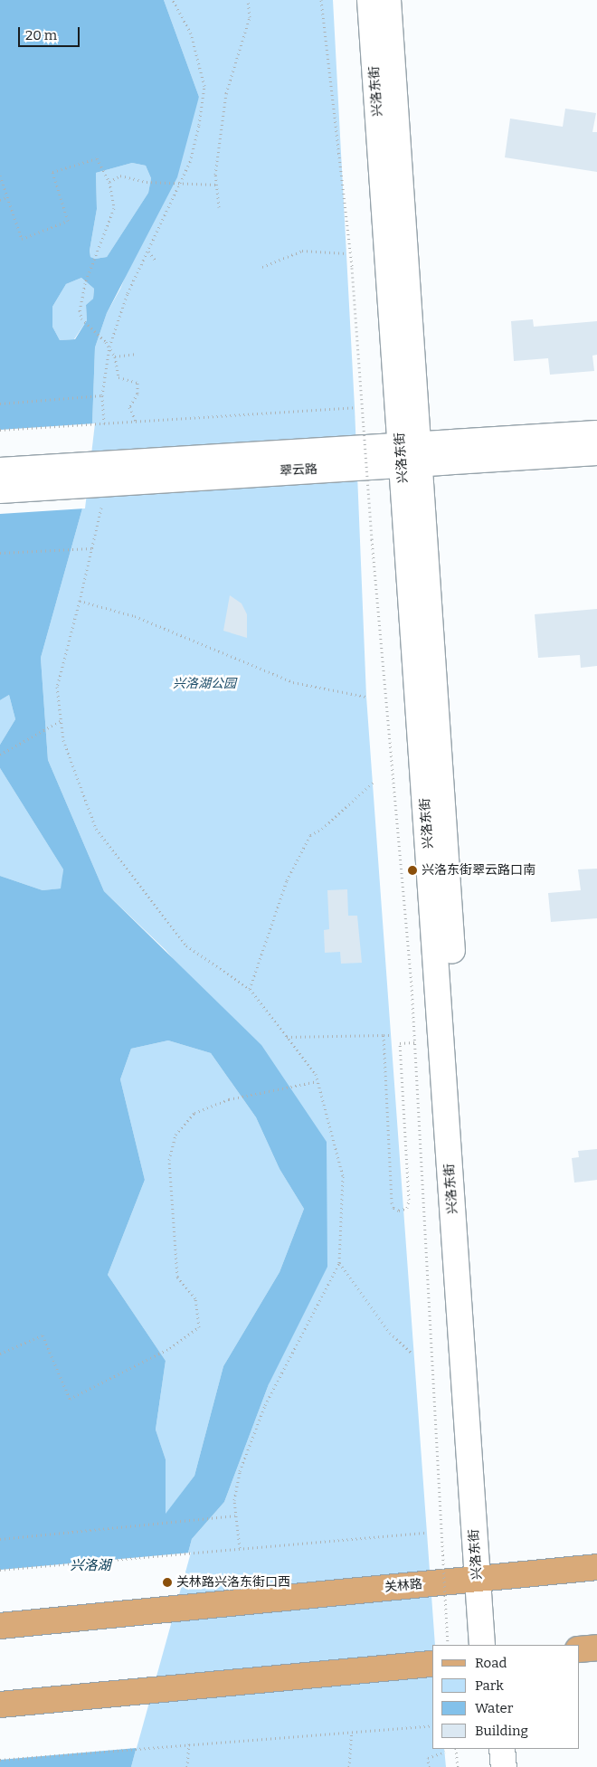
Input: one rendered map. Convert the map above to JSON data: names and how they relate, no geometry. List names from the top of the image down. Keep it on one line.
{"streets":{"main road":["关林路"],"street":["兴洛东街","翠云路"]},"crossings":[["兴洛东街","翠云路"],["兴洛东街","关林路"]],"water":["兴洛湖"],"parks":["兴洛湖公园"],"places":["兴洛东街翠云路口南","关林路兴洛东街口西"],"legend":["Road","Park","Water","Building"],"scale_bar":"20 m"}
